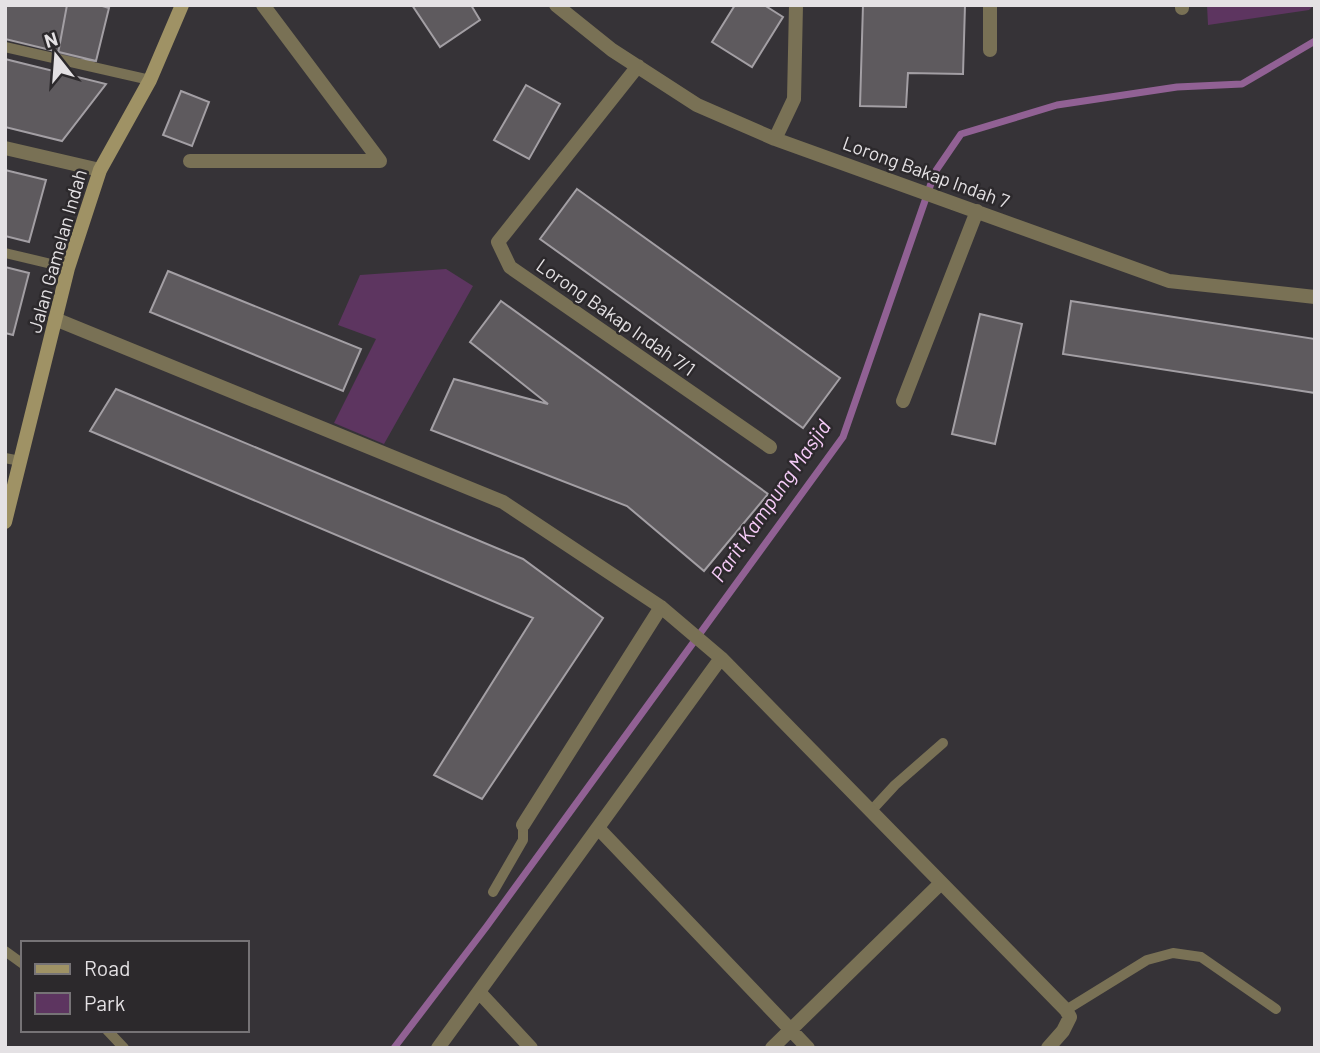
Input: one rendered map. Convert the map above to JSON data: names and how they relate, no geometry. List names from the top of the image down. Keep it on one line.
{"streets":{"street":["Lorong Bakap Indah 7","Jalan Gamelan Indah","Lorong Bakap Indah 7/1"]},"crossings":[["Lorong Bakap Indah 7","Lorong Bakap Indah 7/1"]],"water":["Parit Kampung Masjid"],"legend":["Road","Park"],"north":"top"}
